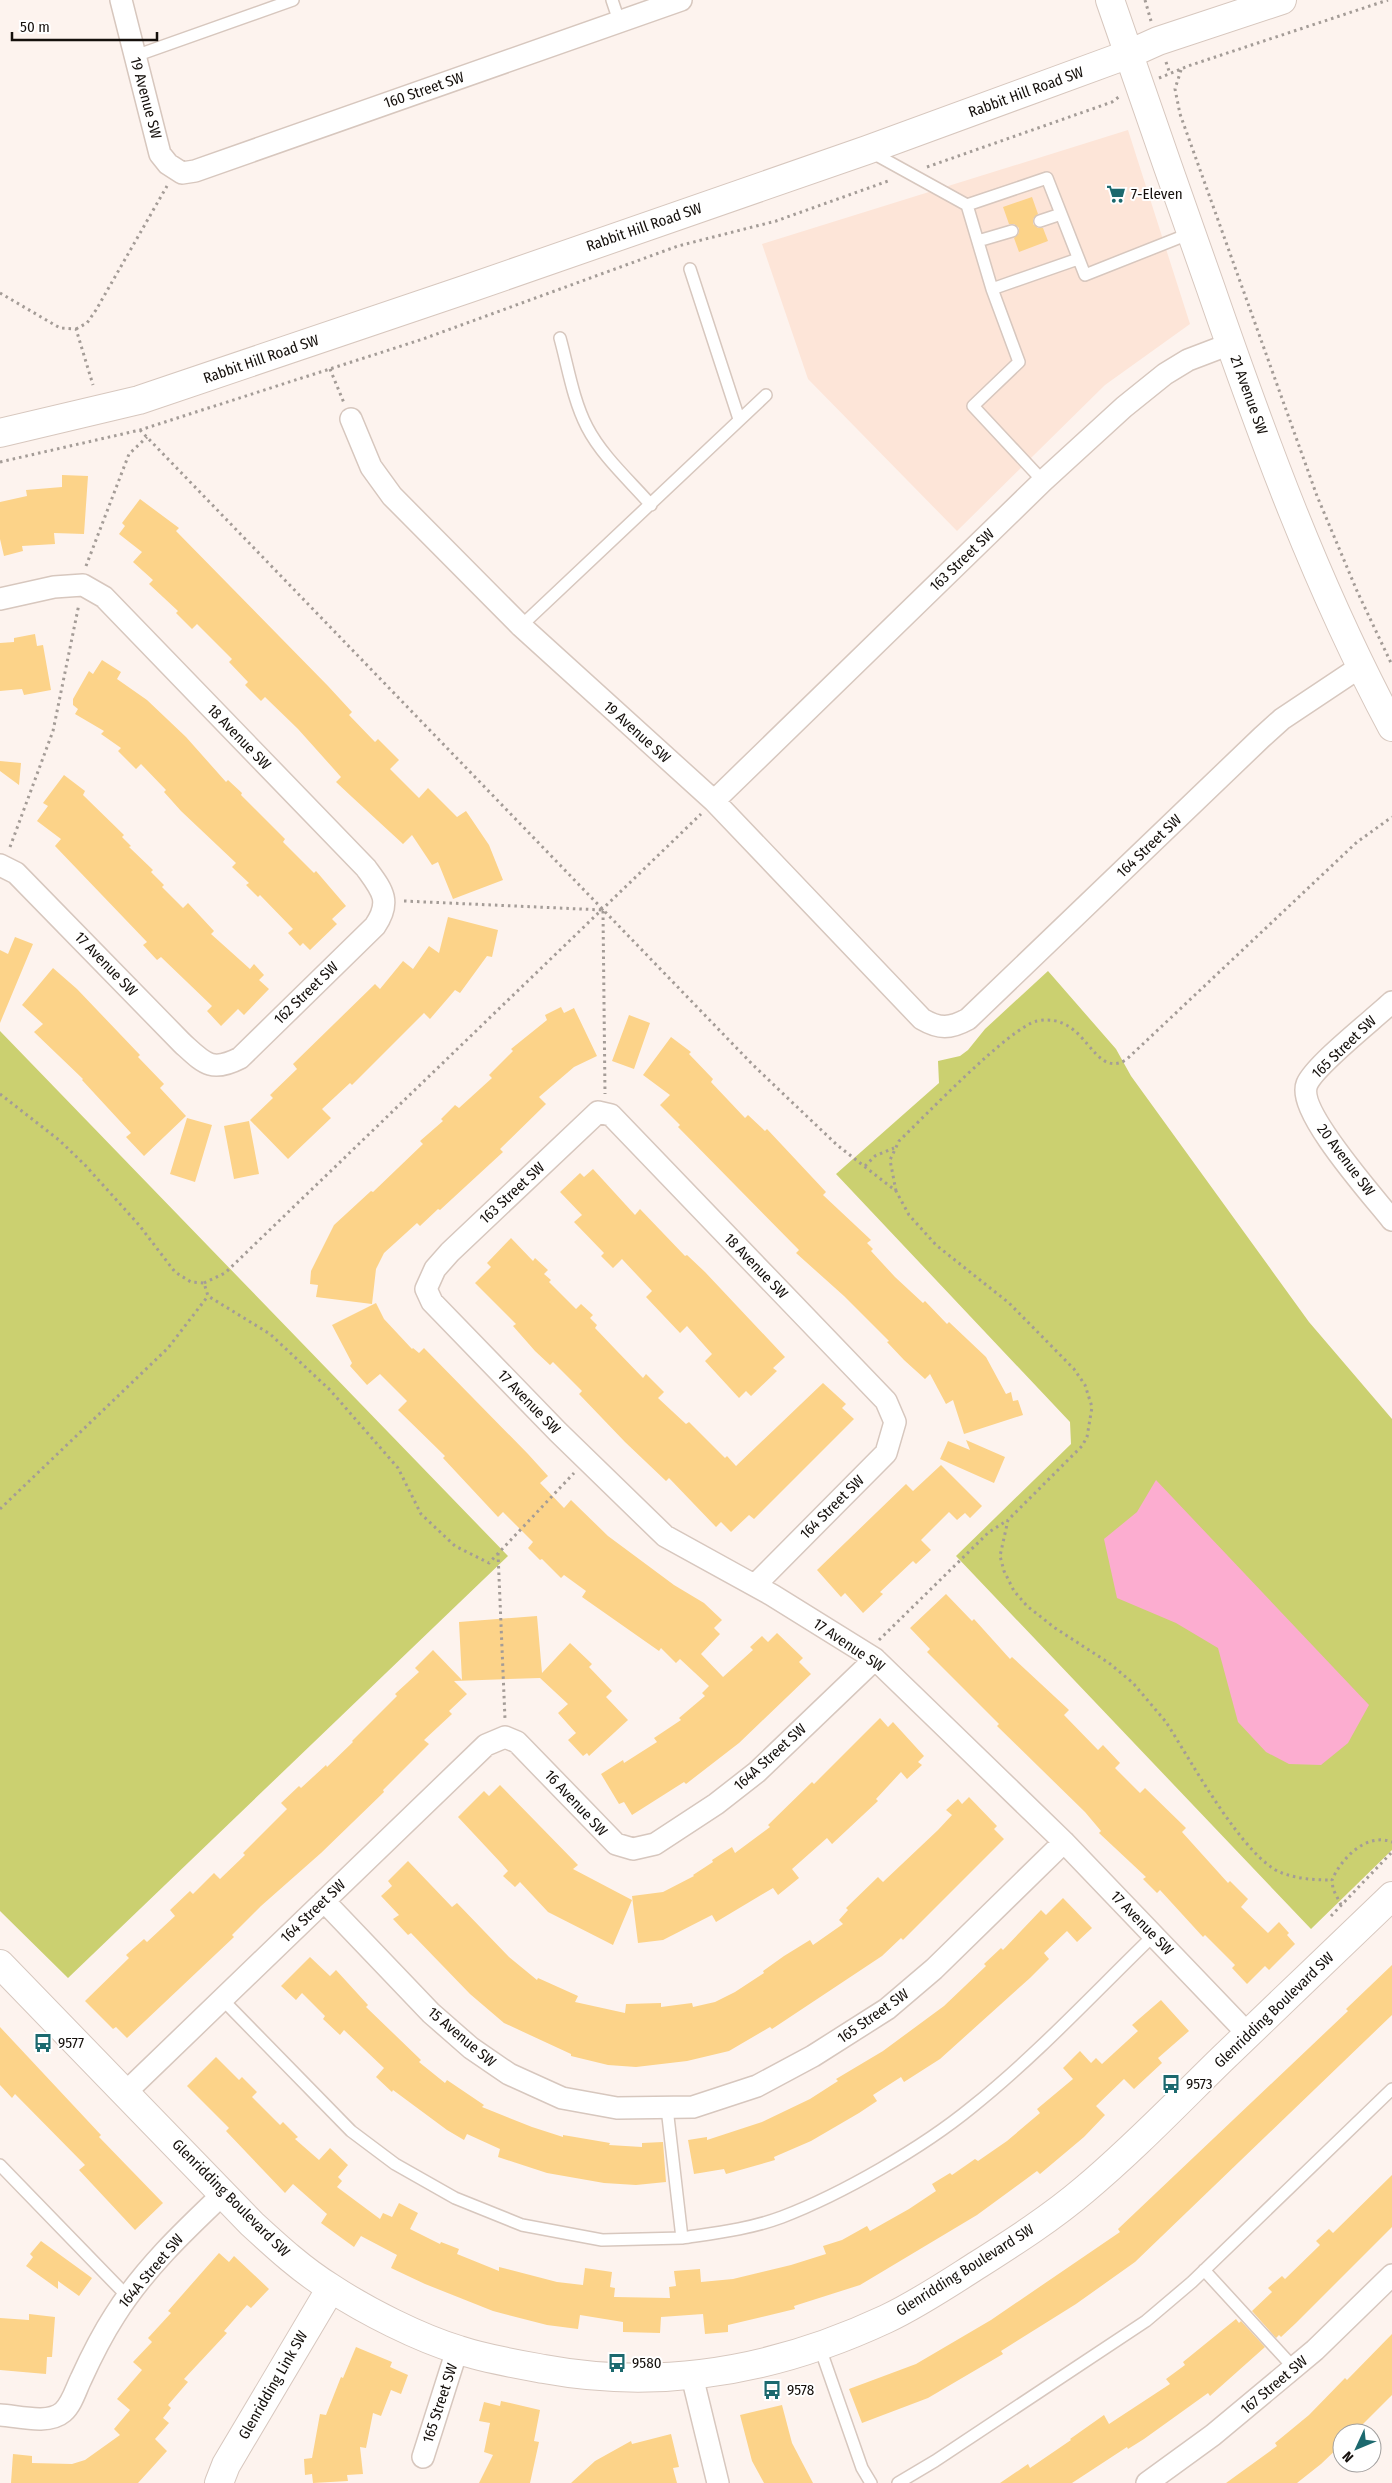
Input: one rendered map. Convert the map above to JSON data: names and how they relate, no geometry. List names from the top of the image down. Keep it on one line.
{"streets":{"street":["160 Street SW","Rabbit Hill Road SW","19 Avenue SW","21 Avenue SW","163 Street SW","18 Avenue SW","164 Street SW","17 Avenue SW","162 Street SW","165 Street SW","20 Avenue SW","164A Street SW","16 Avenue SW","Glenridding Boulevard SW","15 Avenue SW","Glenridding Link SW","167 Street SW"]},"crossings":[["160 Street SW","19 Avenue SW"],["Rabbit Hill Road SW","21 Avenue SW"],["19 Avenue SW","163 Street SW"],["19 Avenue SW","164 Street SW"],["21 Avenue SW","163 Street SW"],["21 Avenue SW","164 Street SW"],["163 Street SW","18 Avenue SW"],["163 Street SW","17 Avenue SW"],["18 Avenue SW","164 Street SW"],["18 Avenue SW","162 Street SW"],["164 Street SW","17 Avenue SW"],["164 Street SW","16 Avenue SW"],["164 Street SW","Glenridding Boulevard SW"],["164 Street SW","15 Avenue SW"],["17 Avenue SW","162 Street SW"],["17 Avenue SW","165 Street SW"],["17 Avenue SW","164A Street SW"],["17 Avenue SW","Glenridding Boulevard SW"],["165 Street SW","20 Avenue SW"],["165 Street SW","Glenridding Boulevard SW"],["165 Street SW","15 Avenue SW"],["164A Street SW","16 Avenue SW"],["164A Street SW","Glenridding Boulevard SW"],["Glenridding Boulevard SW","Glenridding Link SW"]],"places":{"supermarket":["7-Eleven"],"bus stop":["9577","9573","9580","9578"]},"scale_bar":"50 m","north":"bottom left"}
